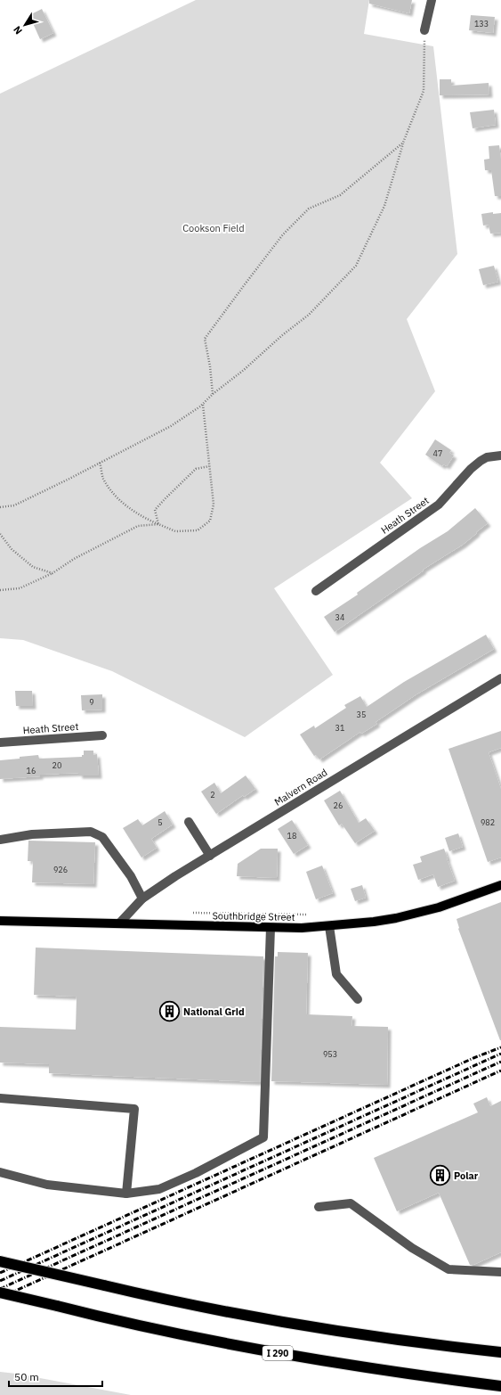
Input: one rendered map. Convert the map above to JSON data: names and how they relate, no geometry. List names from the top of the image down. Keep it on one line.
{"streets":{"highway":["I 290"],"main road":["Southbridge Street"],"street":["Heath Street","Malvern Road"]},"crossings":[["Malvern Road","Southbridge Street"]],"parks":["Cookson Field"],"places":{"building":["National Grid","Polar"]},"house_numbers":["133","47","34","9","35","31","20","16","2","26","5","982","18","926","953"],"scale_bar":"50 m","north":"bottom left"}
